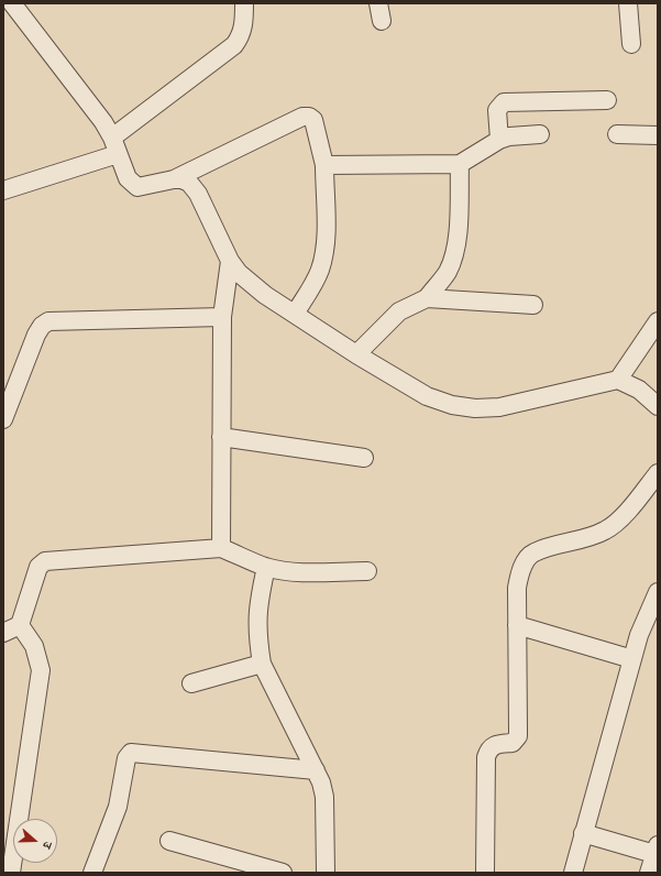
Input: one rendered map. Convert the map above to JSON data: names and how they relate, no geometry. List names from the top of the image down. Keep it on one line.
{"north":"right"}
